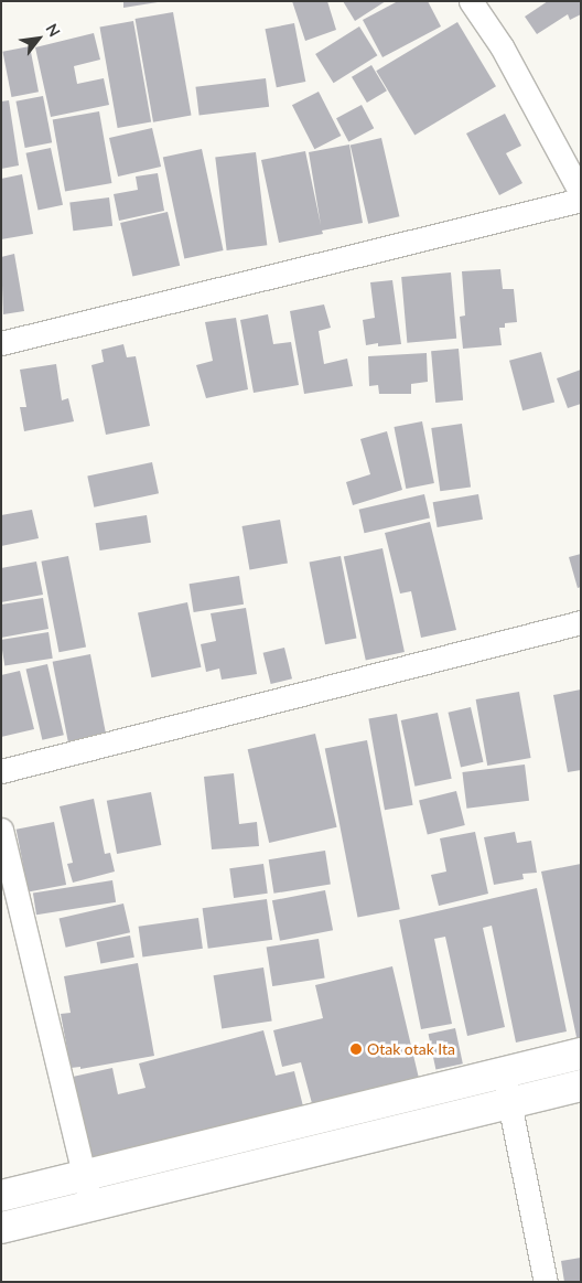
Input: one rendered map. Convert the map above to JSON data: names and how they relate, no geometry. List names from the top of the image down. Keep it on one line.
{"places":["Otak otak Ita"],"north":"top right"}
